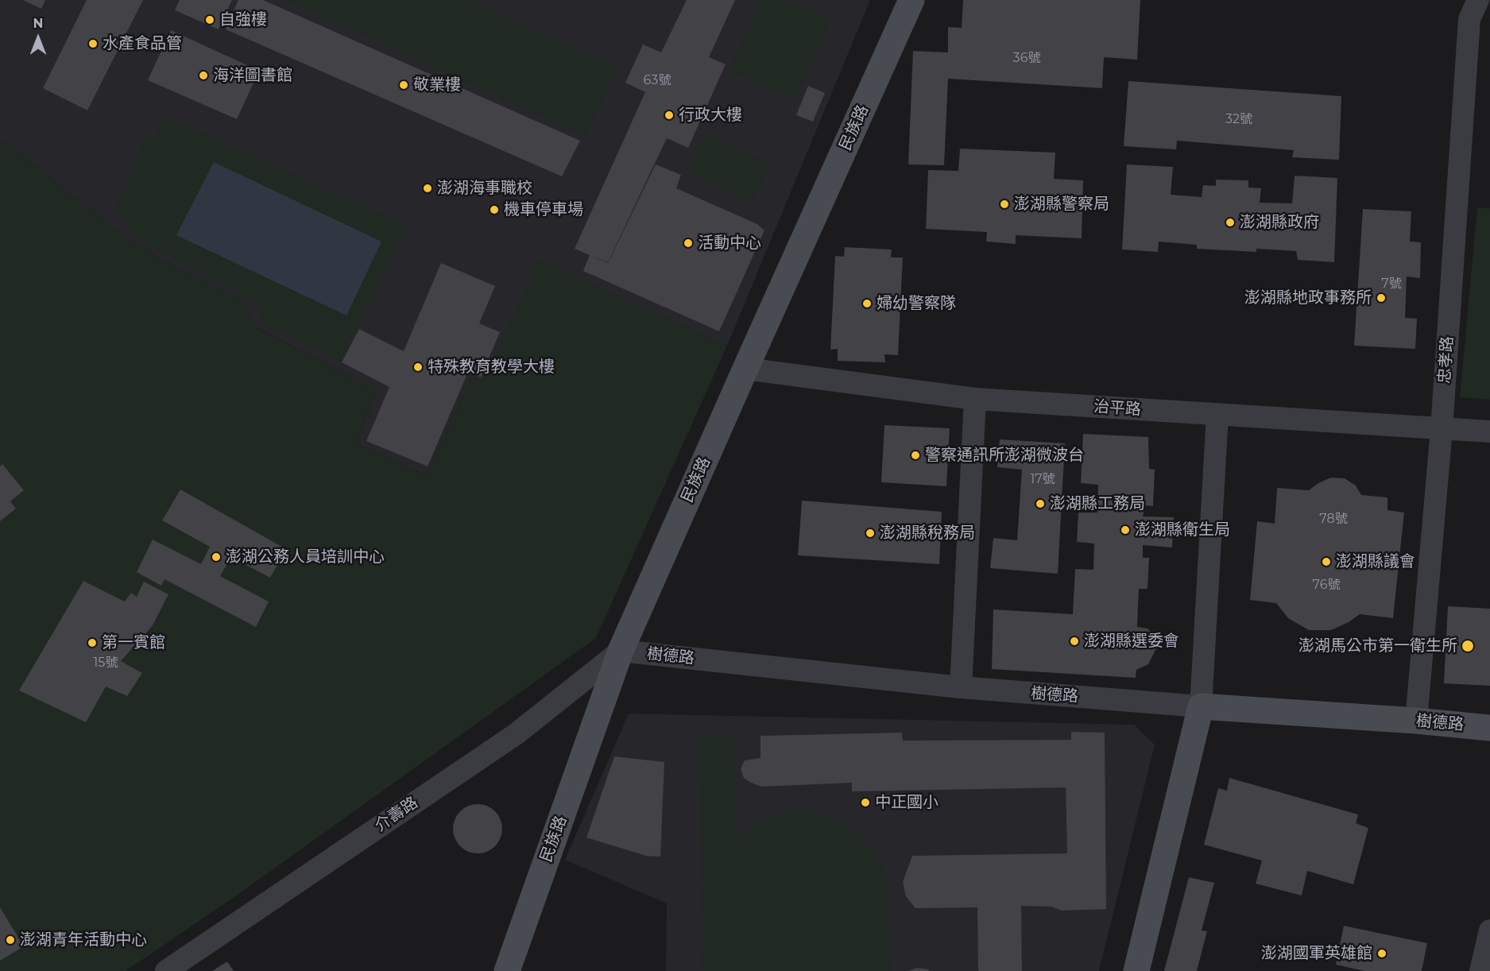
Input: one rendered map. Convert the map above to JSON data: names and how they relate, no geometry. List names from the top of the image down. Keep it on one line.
{"streets":{"street":["民族路","忠孝路","治平路","樹德路","介壽路"]},"crossings":[["民族路","治平路"],["民族路","樹德路"],["民族路","介壽路"],["忠孝路","治平路"],["忠孝路","樹德路"],["樹德路","介壽路"]],"places":["自強樓","水產食品管","海洋圖書館","敬業樓","行政大樓","澎湖海事職校","澎湖縣警察局","機車停車場","澎湖縣政府","活動中心","澎湖縣地政事務所","婦幼警察隊","特殊教育教學大樓","警察通訊所澎湖微波台","澎湖縣工務局","澎湖縣衛生局","澎湖縣稅務局","澎湖公務人員培訓中心","澎湖縣議會","澎湖縣選委會","第一賓館","澎湖馬公市第一衛生所","中正國小","澎湖青年活動中心","澎湖國軍英雄館"],"house_numbers":["36號","63號","32號","7號","17號","78號","76號","15號"],"north":"top"}
